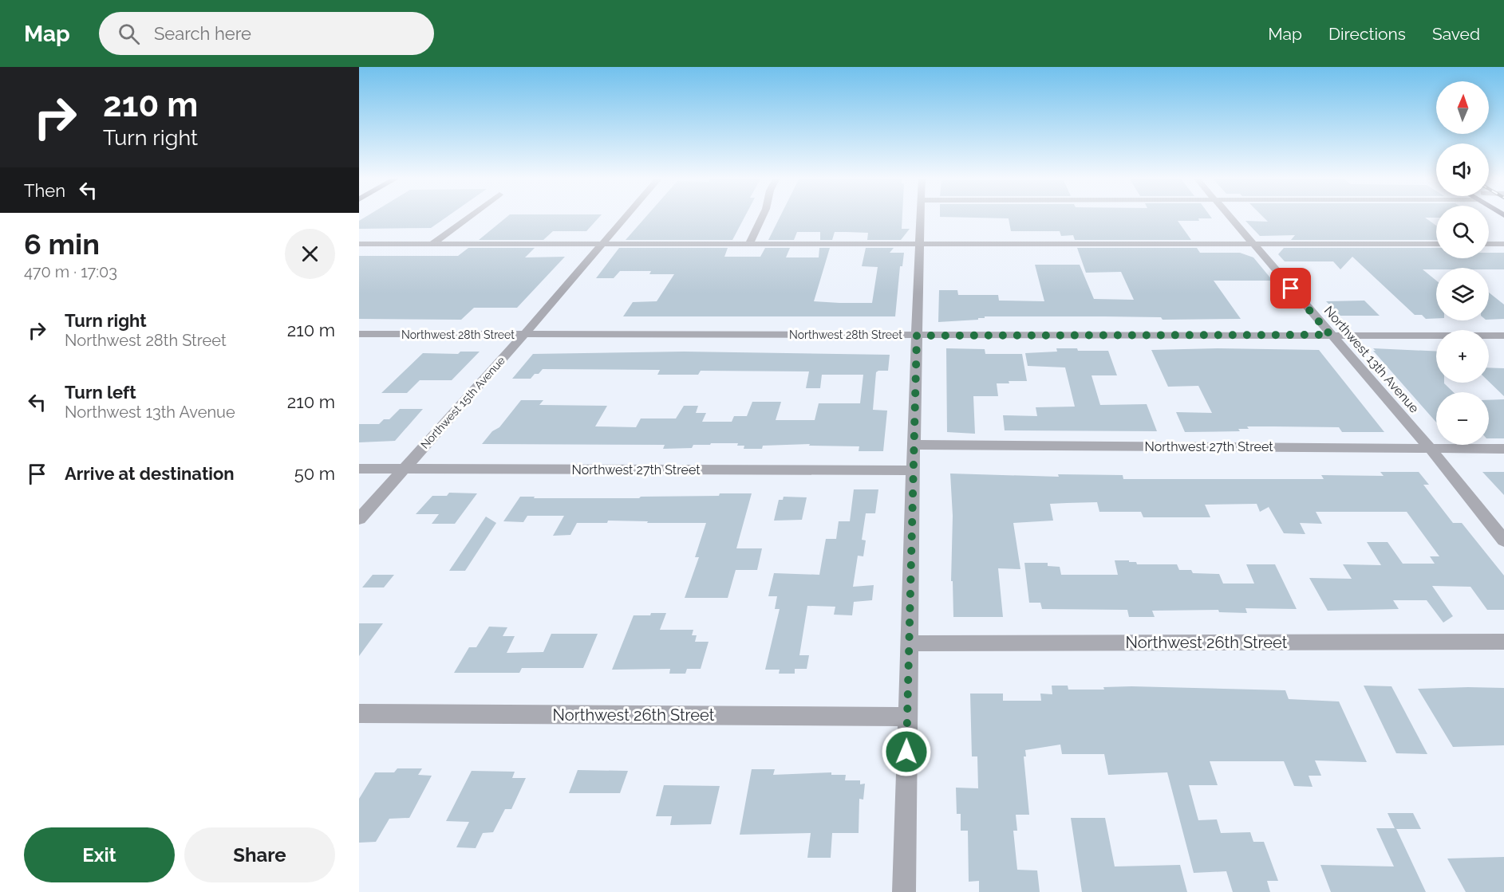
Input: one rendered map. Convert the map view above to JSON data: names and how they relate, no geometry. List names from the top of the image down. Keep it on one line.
{"streets":{"street":["Northwest 28th Street","Northwest 13th Avenue","Northwest 15th Avenue","Northwest 27th Street","Northwest 26th Street"]},"crossings":[["Northwest 28th Street","Northwest 13th Avenue"],["Northwest 28th Street","Northwest 15th Avenue"],["Northwest 13th Avenue","Northwest 27th Street"],["Northwest 15th Avenue","Northwest 27th Street"]],"north":"top","page":{"header":"Map","search":"Search here","nav":["Map","Directions","Saved"],"turn":["210 m","Turn right"],"map_buttons":["+","−"],"then":"Then","heading":["6 min","470 m · 17:03"],"list":[{"name":"Turn right","note":"Northwest 28th Street","value":"210 m"},{"name":"Turn left","note":"Northwest 13th Avenue","value":"210 m"},{"name":"Arrive at destination","value":"50 m"}],"buttons":["Exit","Share"]}}
